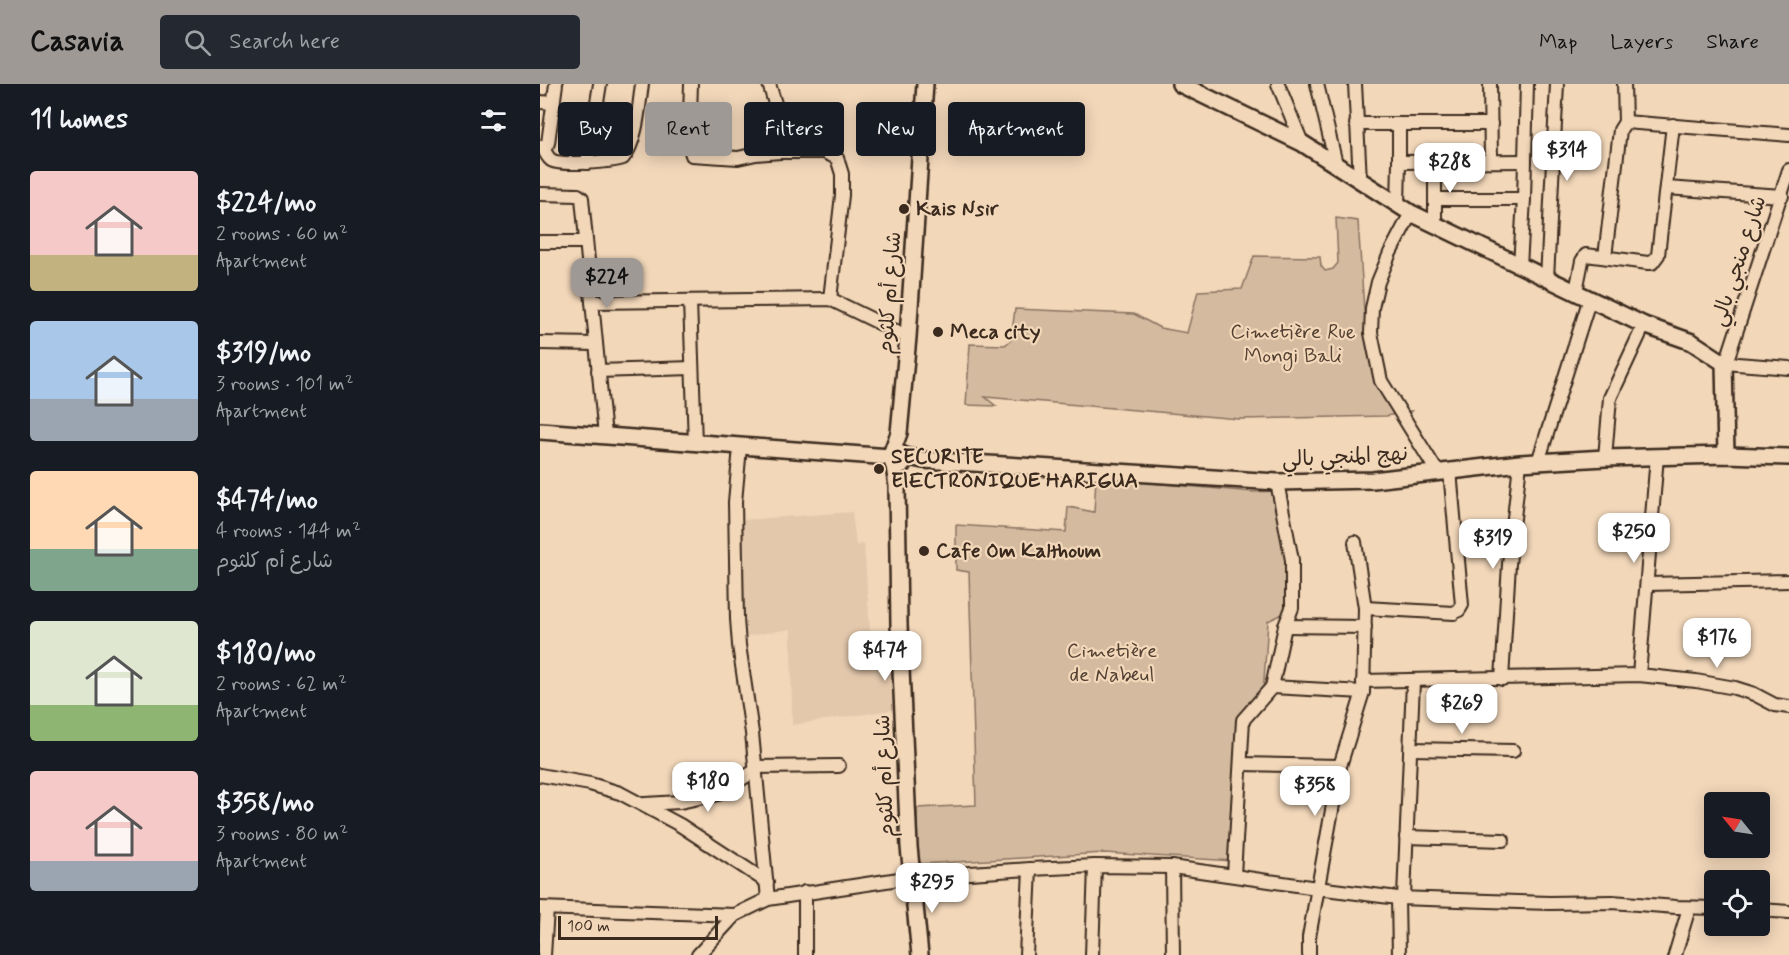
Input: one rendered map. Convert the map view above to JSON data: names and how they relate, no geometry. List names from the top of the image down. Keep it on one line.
{"streets":{"street":["شارع منجي بالي","شارع أم كلثوم","نهج المنجي بالي"]},"crossings":[["شارع أم كلثوم","نهج المنجي بالي"]],"parks":["Cimetière Rue Mongi Bali","Cimetière de Nabeul"],"places":["Kais Nsir","Meca city","SECURITE ElECTRONIQUE HARIGUA","Cafe Om Kalthoum"],"scale_bar":"100 m","north":"top left","page":{"header":"Casavia","search":"Search here","nav":["Map","Layers","Share"],"heading":"11 homes","chip":["Buy","Rent","Filters","New","Apartment"],"price":["$314","$288","$224","$250","$319","$176","$474","$269","$180","$358","$295"],"list":[{"name":"$224/mo","note":"2 rooms · 60 m² · Apartment"},{"name":"$319/mo","note":"3 rooms · 101 m² · Apartment"},{"name":"$474/mo","note":"4 rooms · 144 m² · شارع أم كلثوم"},{"name":"$180/mo","note":"2 rooms · 62 m² · Apartment"},{"name":"$358/mo","note":"3 rooms · 80 m² · Apartment"}],"scale":"100 m"}}
